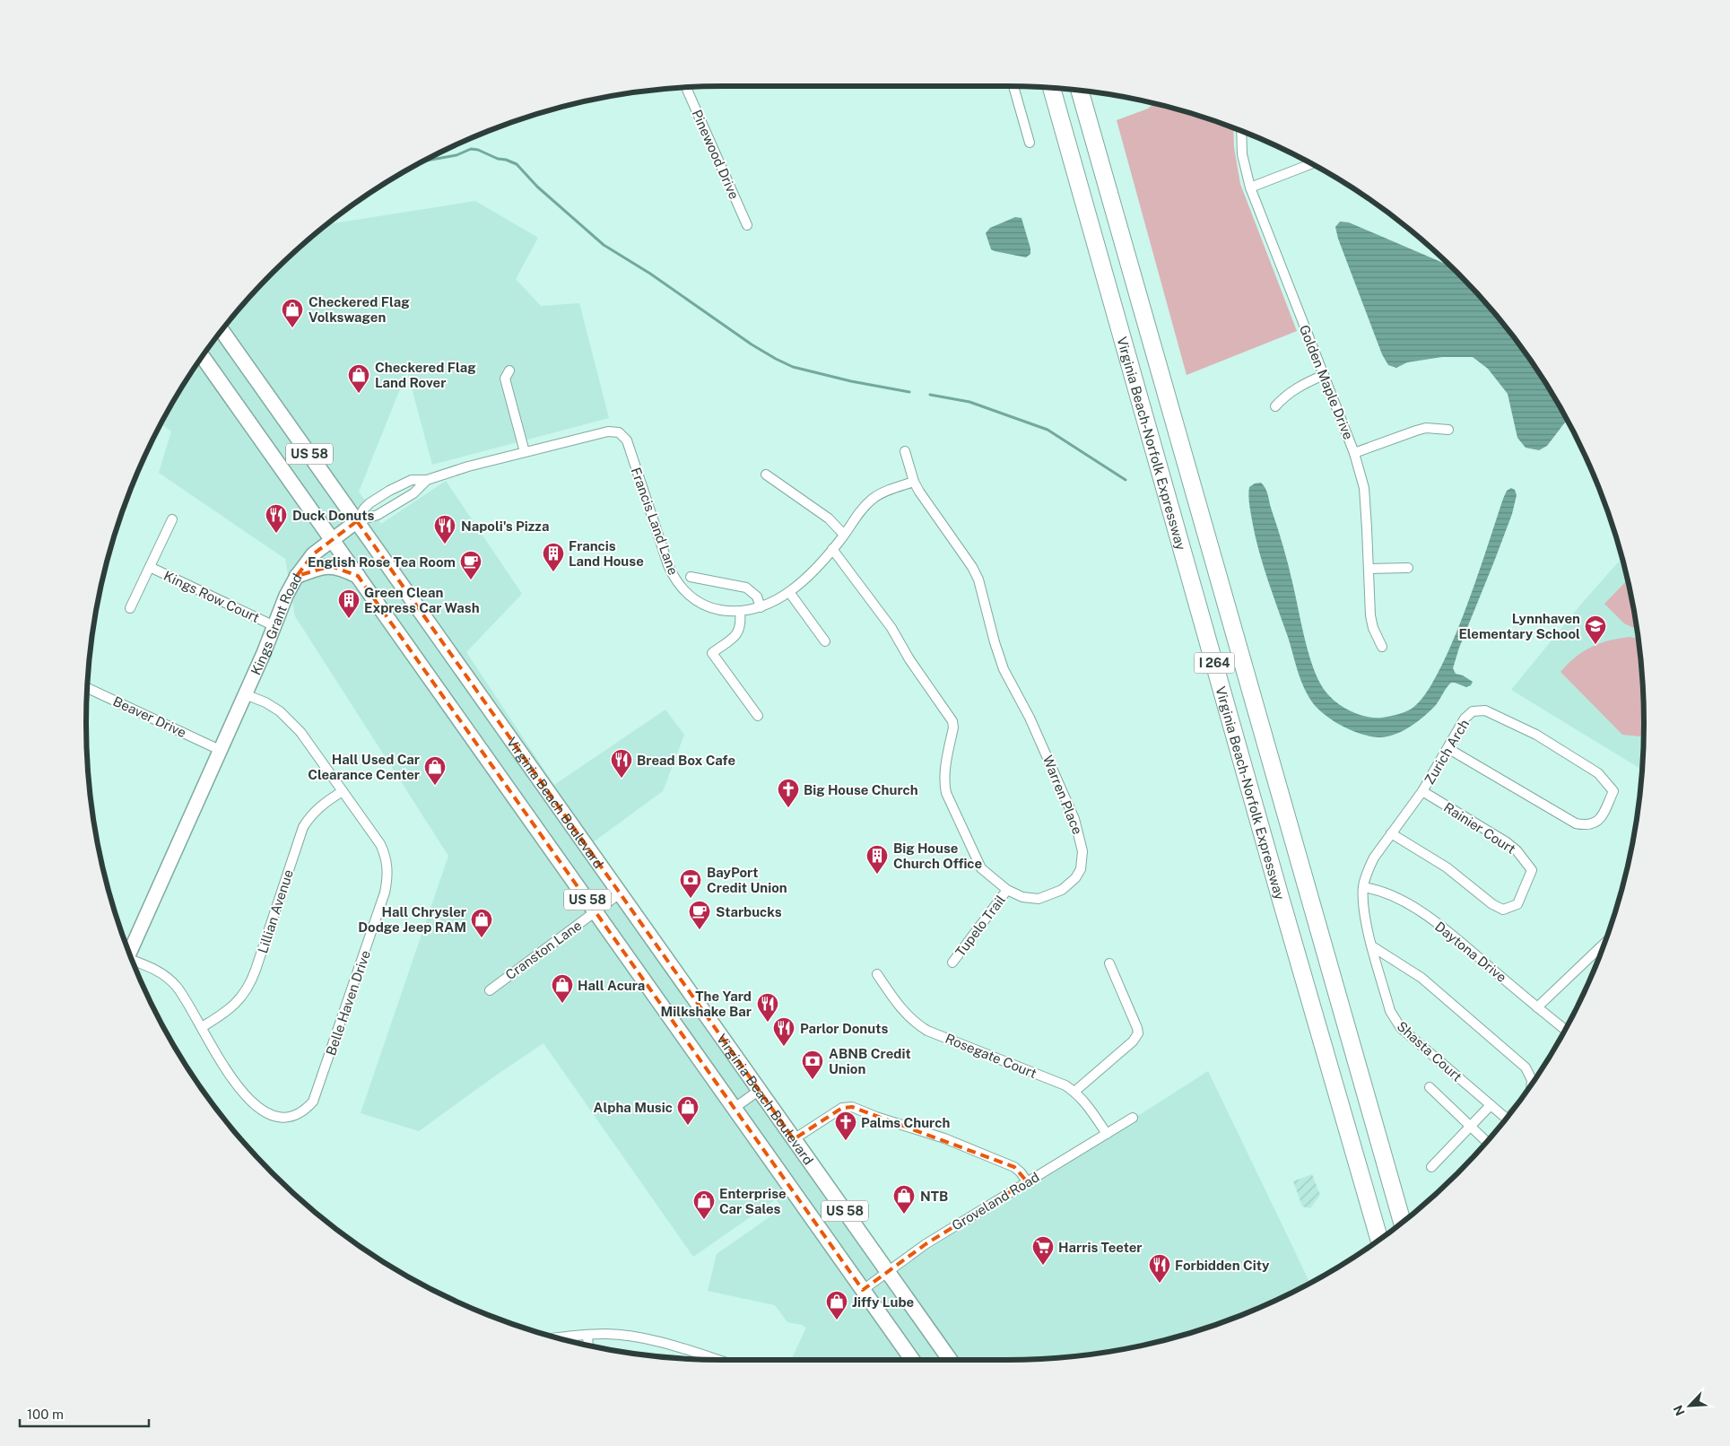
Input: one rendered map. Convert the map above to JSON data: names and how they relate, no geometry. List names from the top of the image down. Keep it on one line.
{"streets":{"highway":["Virginia Beach-Norfolk Expressway","I 264"],"main road":["US 58","Virginia Beach Boulevard"],"street":["Pinewood Drive","Golden Maple Drive","Francis Land Lane","Kings Row Court","Kings Grant Road","Beaver Drive","Zurich Arch","Warren Place","Rainier Court","Lillian Avenue","Tupelo Trail","Cranston Lane","Daytona Drive","Belle Haven Drive","Shasta Court","Rosegate Court","Groveland Road"]},"crossings":[["US 58","Kings Grant Road"],["US 58","Cranston Lane"],["US 58","Groveland Road"],["Francis Land Lane","Kings Grant Road"],["Francis Land Lane","Warren Place"],["Kings Row Court","Kings Grant Road"],["Kings Grant Road","Beaver Drive"],["Kings Grant Road","Virginia Beach Boulevard"],["Kings Grant Road","Belle Haven Drive"],["Zurich Arch","Rainier Court"],["Zurich Arch","Daytona Drive"],["Zurich Arch","Shasta Court"],["Warren Place","Tupelo Trail"],["Virginia Beach Boulevard","Cranston Lane"],["Virginia Beach Boulevard","Groveland Road"],["Lillian Avenue","Belle Haven Drive"],["Daytona Drive","Shasta Court"],["Rosegate Court","Groveland Road"]],"places":{"shop":["Checkered Flag Volkswagen","Checkered Flag Land Rover","Hall Used Car Clearance Center","Hall Chrysler Dodge Jeep RAM","Hall Acura","Alpha Music","NTB","Enterprise Car Sales","Jiffy Lube"],"restaurant":["Duck Donuts","Napoli's Pizza","Bread Box Cafe","The Yard Milkshake Bar","Parlor Donuts","Forbidden City"],"building":["Francis Land House","Green Clean Express Car Wash","Big House Church Office"],"cafe":["English Rose Tea Room","Starbucks"],"school or university":["Lynnhaven Elementary School"],"church":["Big House Church","Palms Church"],"bank":["BayPort Credit Union","ABNB Credit Union"],"supermarket":["Harris Teeter"]},"scale_bar":"100 m","north":"bottom left"}
